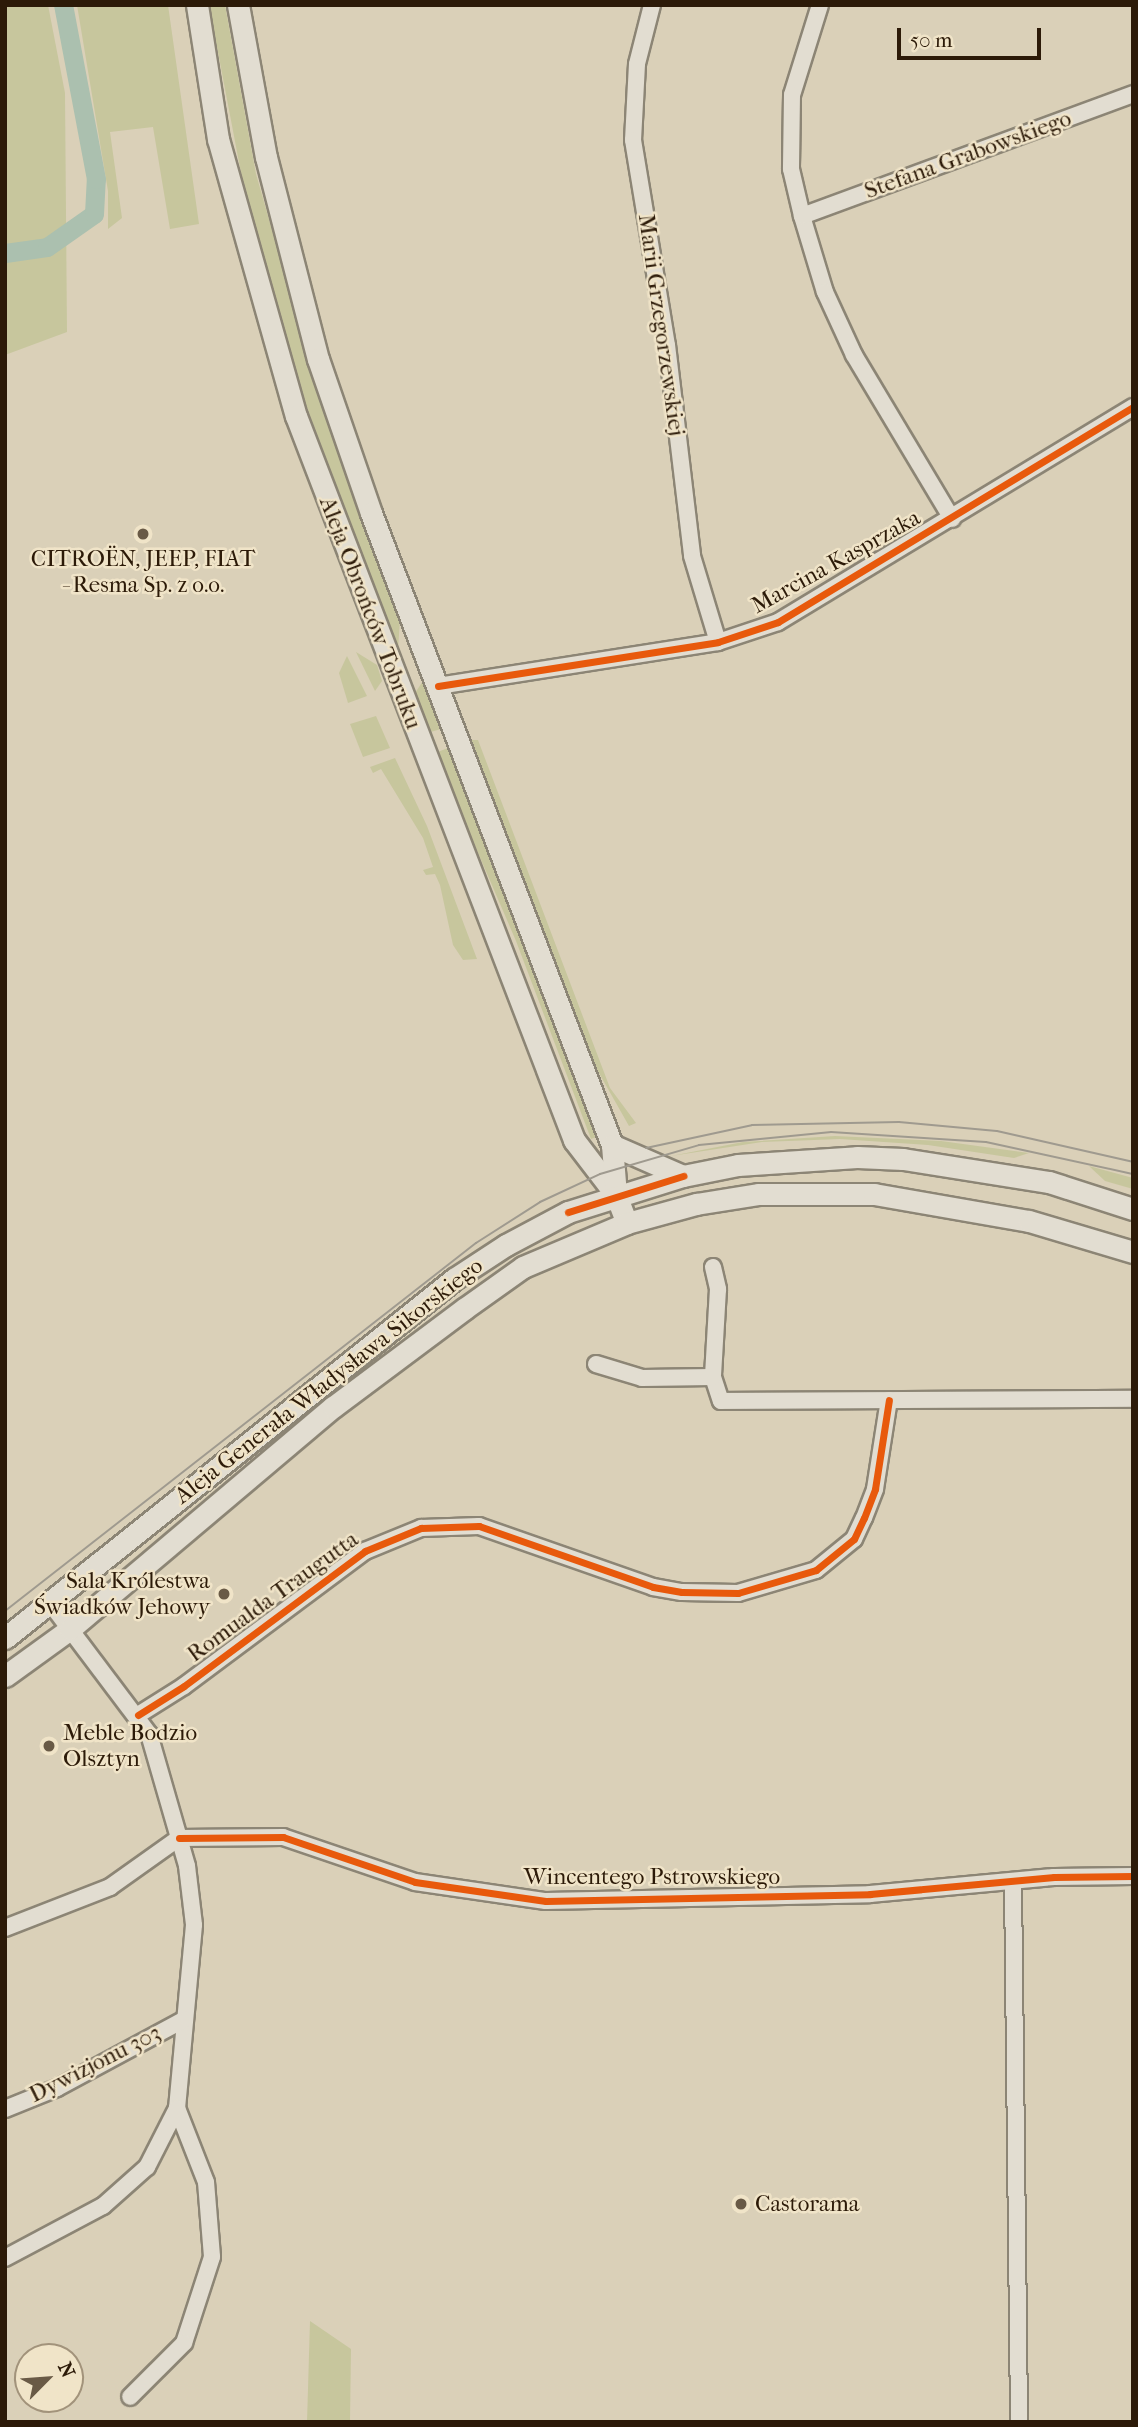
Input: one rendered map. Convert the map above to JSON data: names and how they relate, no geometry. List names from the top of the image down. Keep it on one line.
{"streets":{"main road":["Aleja Obrońców Tobruku","Aleja Generała Władysława Sikorskiego"],"street":["Stefana Grabowskiego","Marii Grzegorzewskiej","Marcina Kasprzaka","Romualda Traugutta","Wincentego Pstrowskiego","Dywizjonu 303"]},"crossings":[["Marii Grzegorzewskiej","Marcina Kasprzaka"],["Marcina Kasprzaka","Aleja Obrońców Tobruku"],["Aleja Obrońców Tobruku","Aleja Generała Władysława Sikorskiego"],["Aleja Generała Władysława Sikorskiego","Dywizjonu 303"],["Romualda Traugutta","Dywizjonu 303"],["Wincentego Pstrowskiego","Dywizjonu 303"]],"places":["CITROËN, JEEP, FIAT - Resma Sp. z o.o.","Sala Królestwa Świadków Jehowy","Meble Bodzio Olsztyn","Castorama"],"scale_bar":"50 m","north":"top right"}
